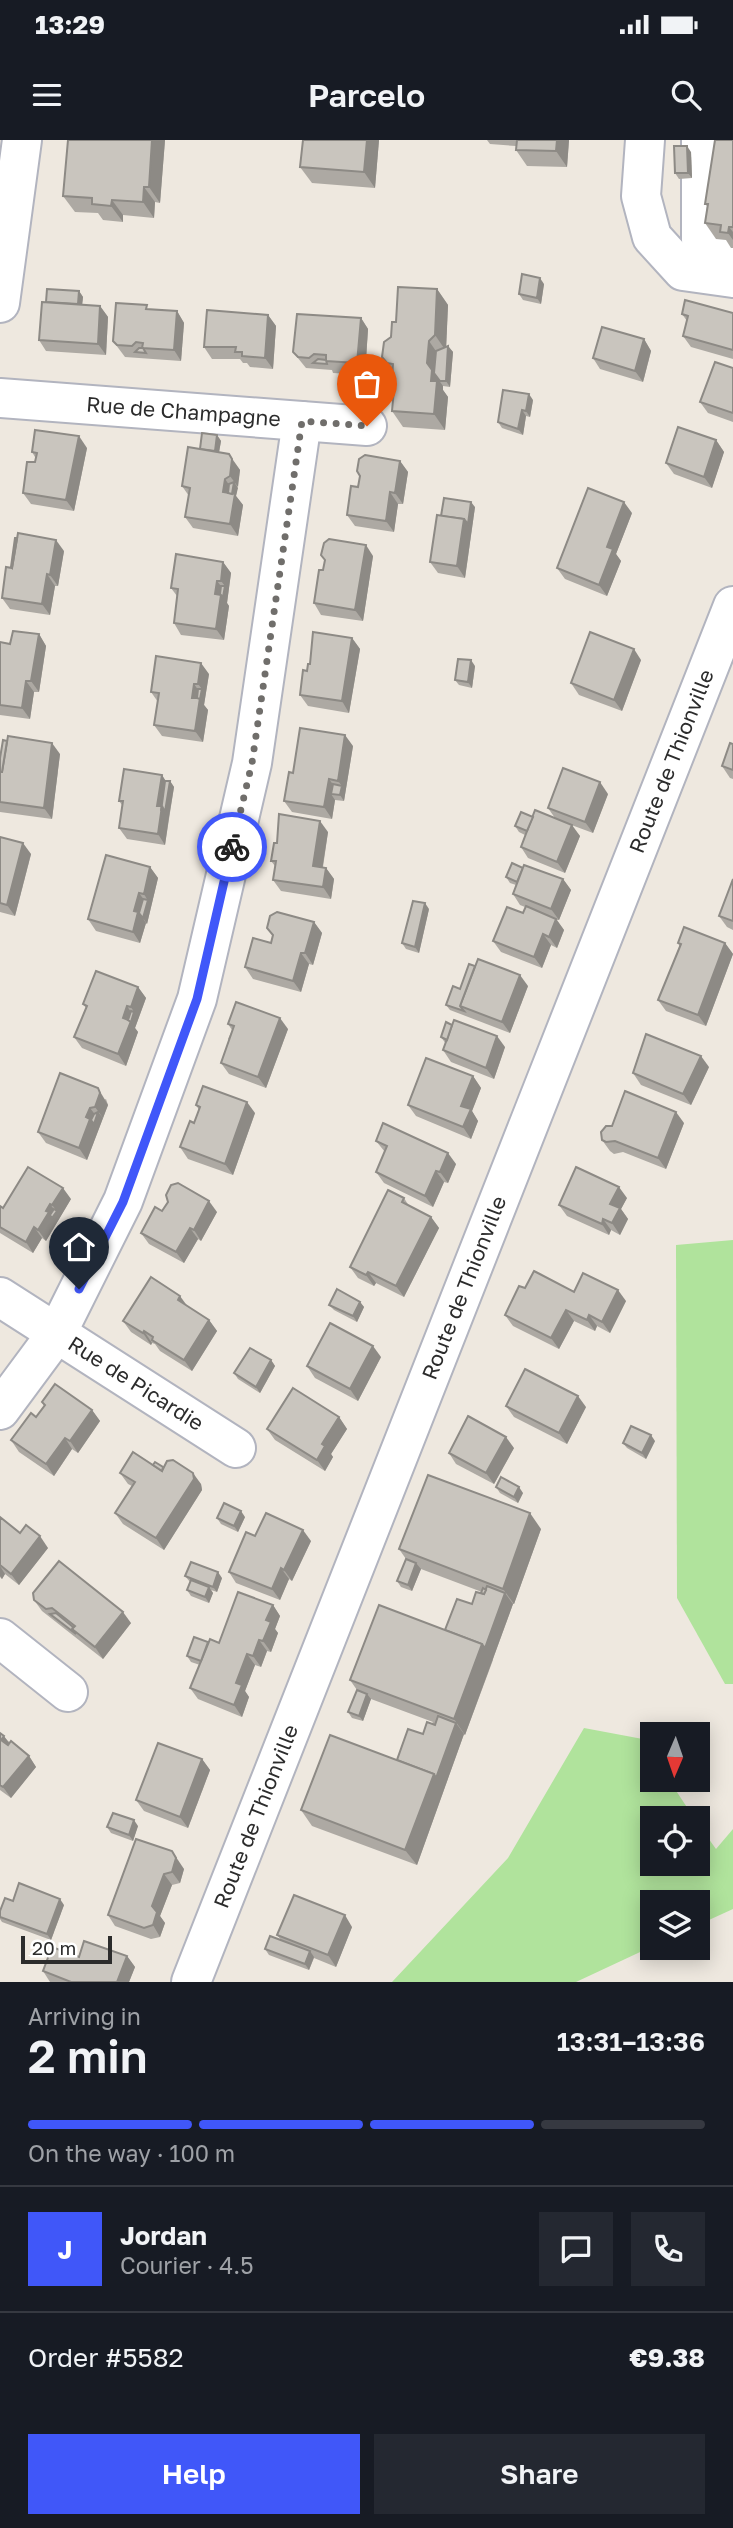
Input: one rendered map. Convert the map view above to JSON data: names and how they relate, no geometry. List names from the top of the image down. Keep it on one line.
{"streets":{"street":["Rue de Champagne","Route de Thionville","Rue de Picardie"]},"scale_bar":"20 m","north":"bottom","page":{"status":"13:29","header":"Parcelo","scale":"20 m","heading":["2 min","Arriving in","13:31–13:36"],"panel":["Jordan","Courier · 4.5","Order #5582","€9.38"],"bar":"On the way · 100 m","round":"J","buttons":["Help","Share"]}}
